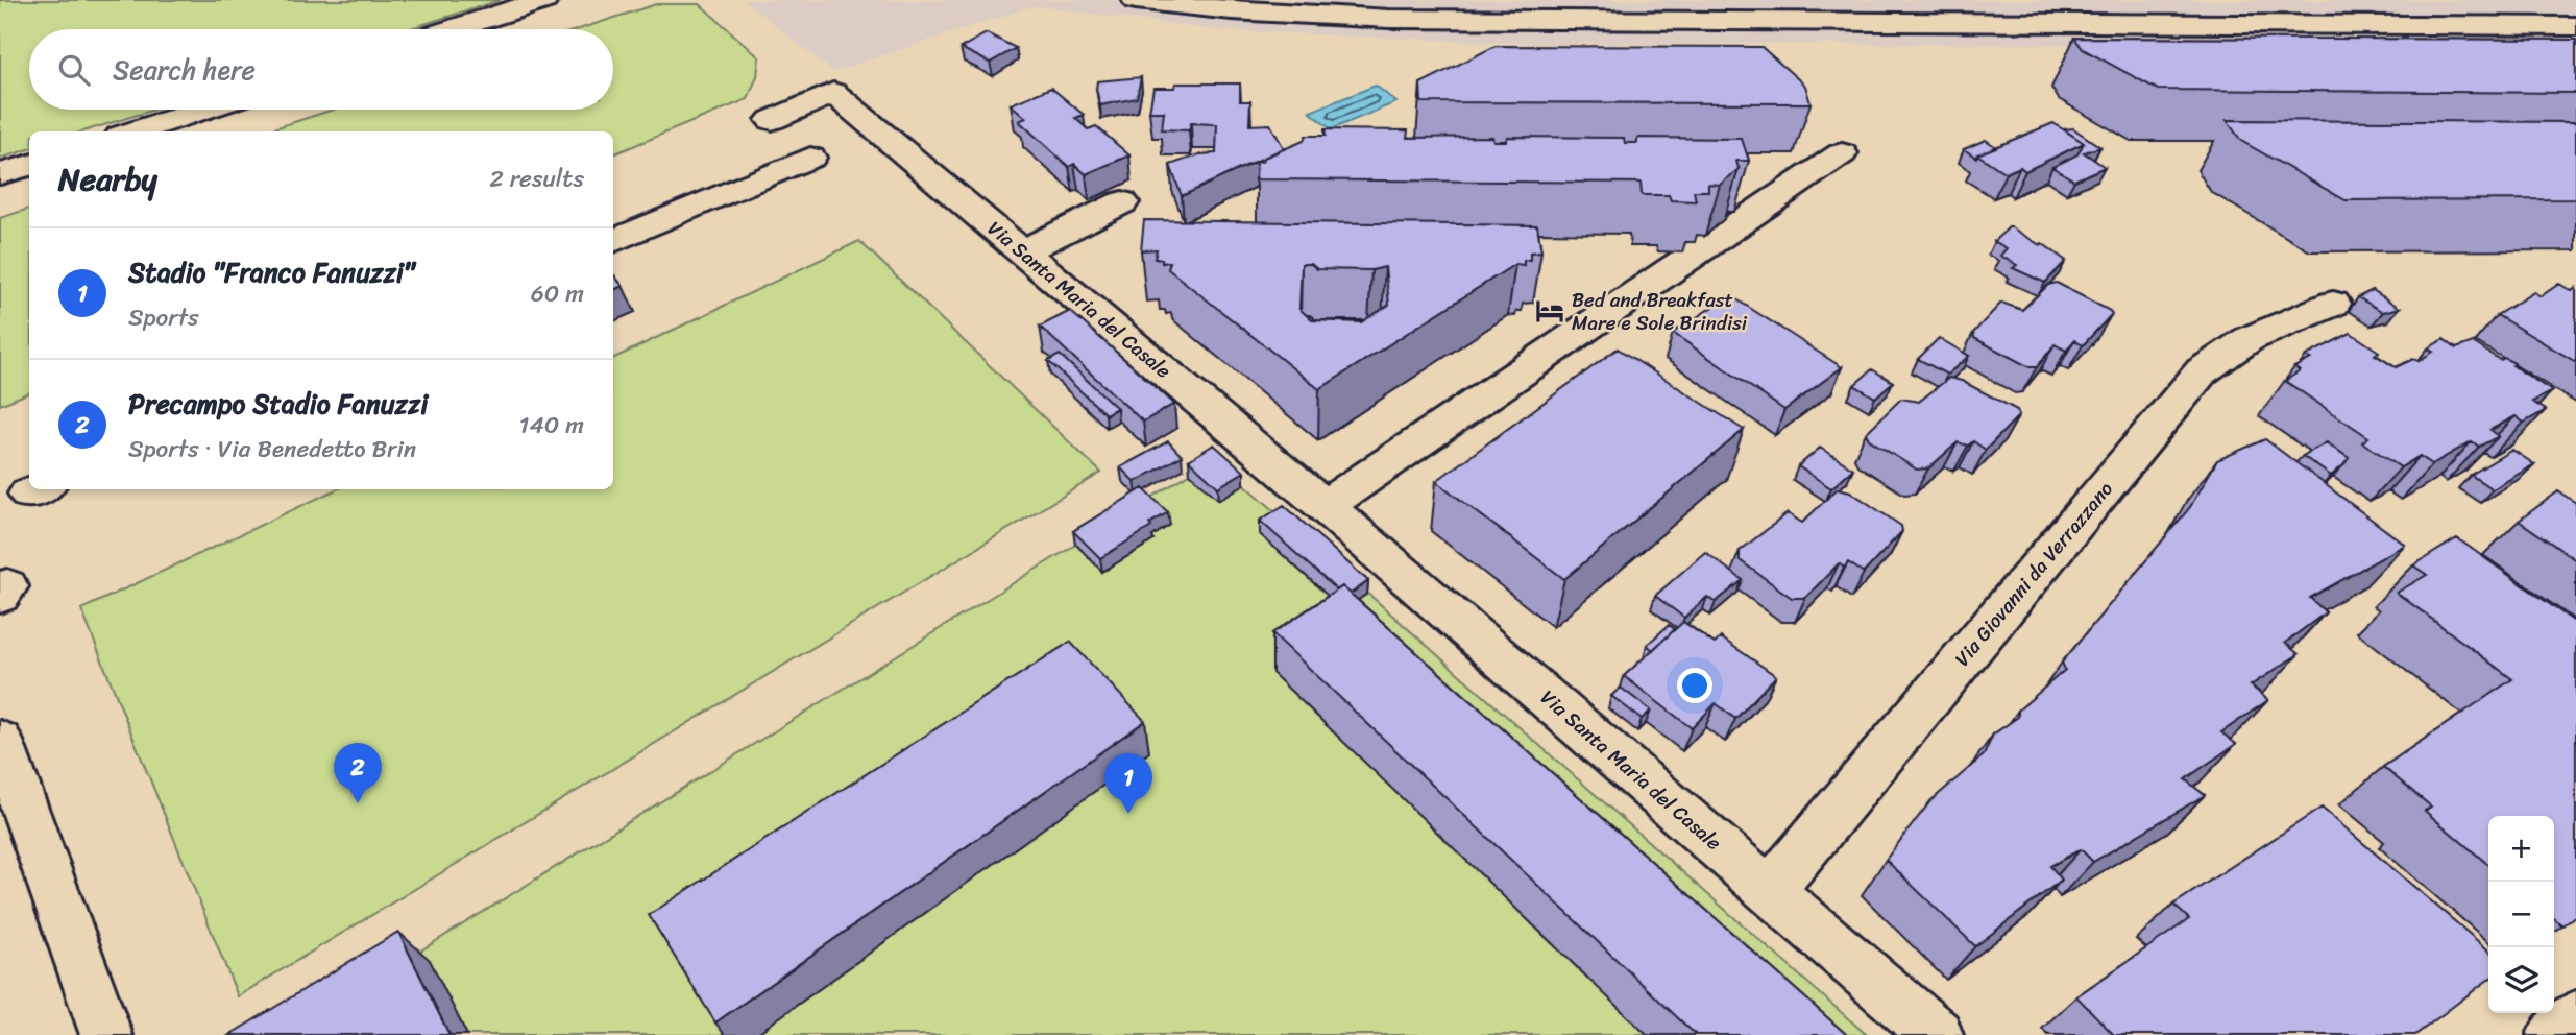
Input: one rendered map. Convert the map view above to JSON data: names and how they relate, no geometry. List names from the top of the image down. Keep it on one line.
{"streets":{"street":["Via Santa Maria del Casale","Via Giovanni da Verrazzano"]},"crossings":[["Via Santa Maria del Casale","Via Giovanni da Verrazzano"]],"places":{"hotel":["Bed and Breakfast Mare e Sole Brindisi"]},"page":{"search":"Search here","heading":["Nearby","2 results"],"list":[{"mark":"1","name":"Stadio \"Franco Fanuzzi\"","note":"Sports","value":"60 m"},{"mark":"2","name":"Precampo Stadio Fanuzzi","note":"Sports · Via Benedetto Brin","value":"140 m"}],"pins":["2","1"],"map_buttons":["+","−"]}}
